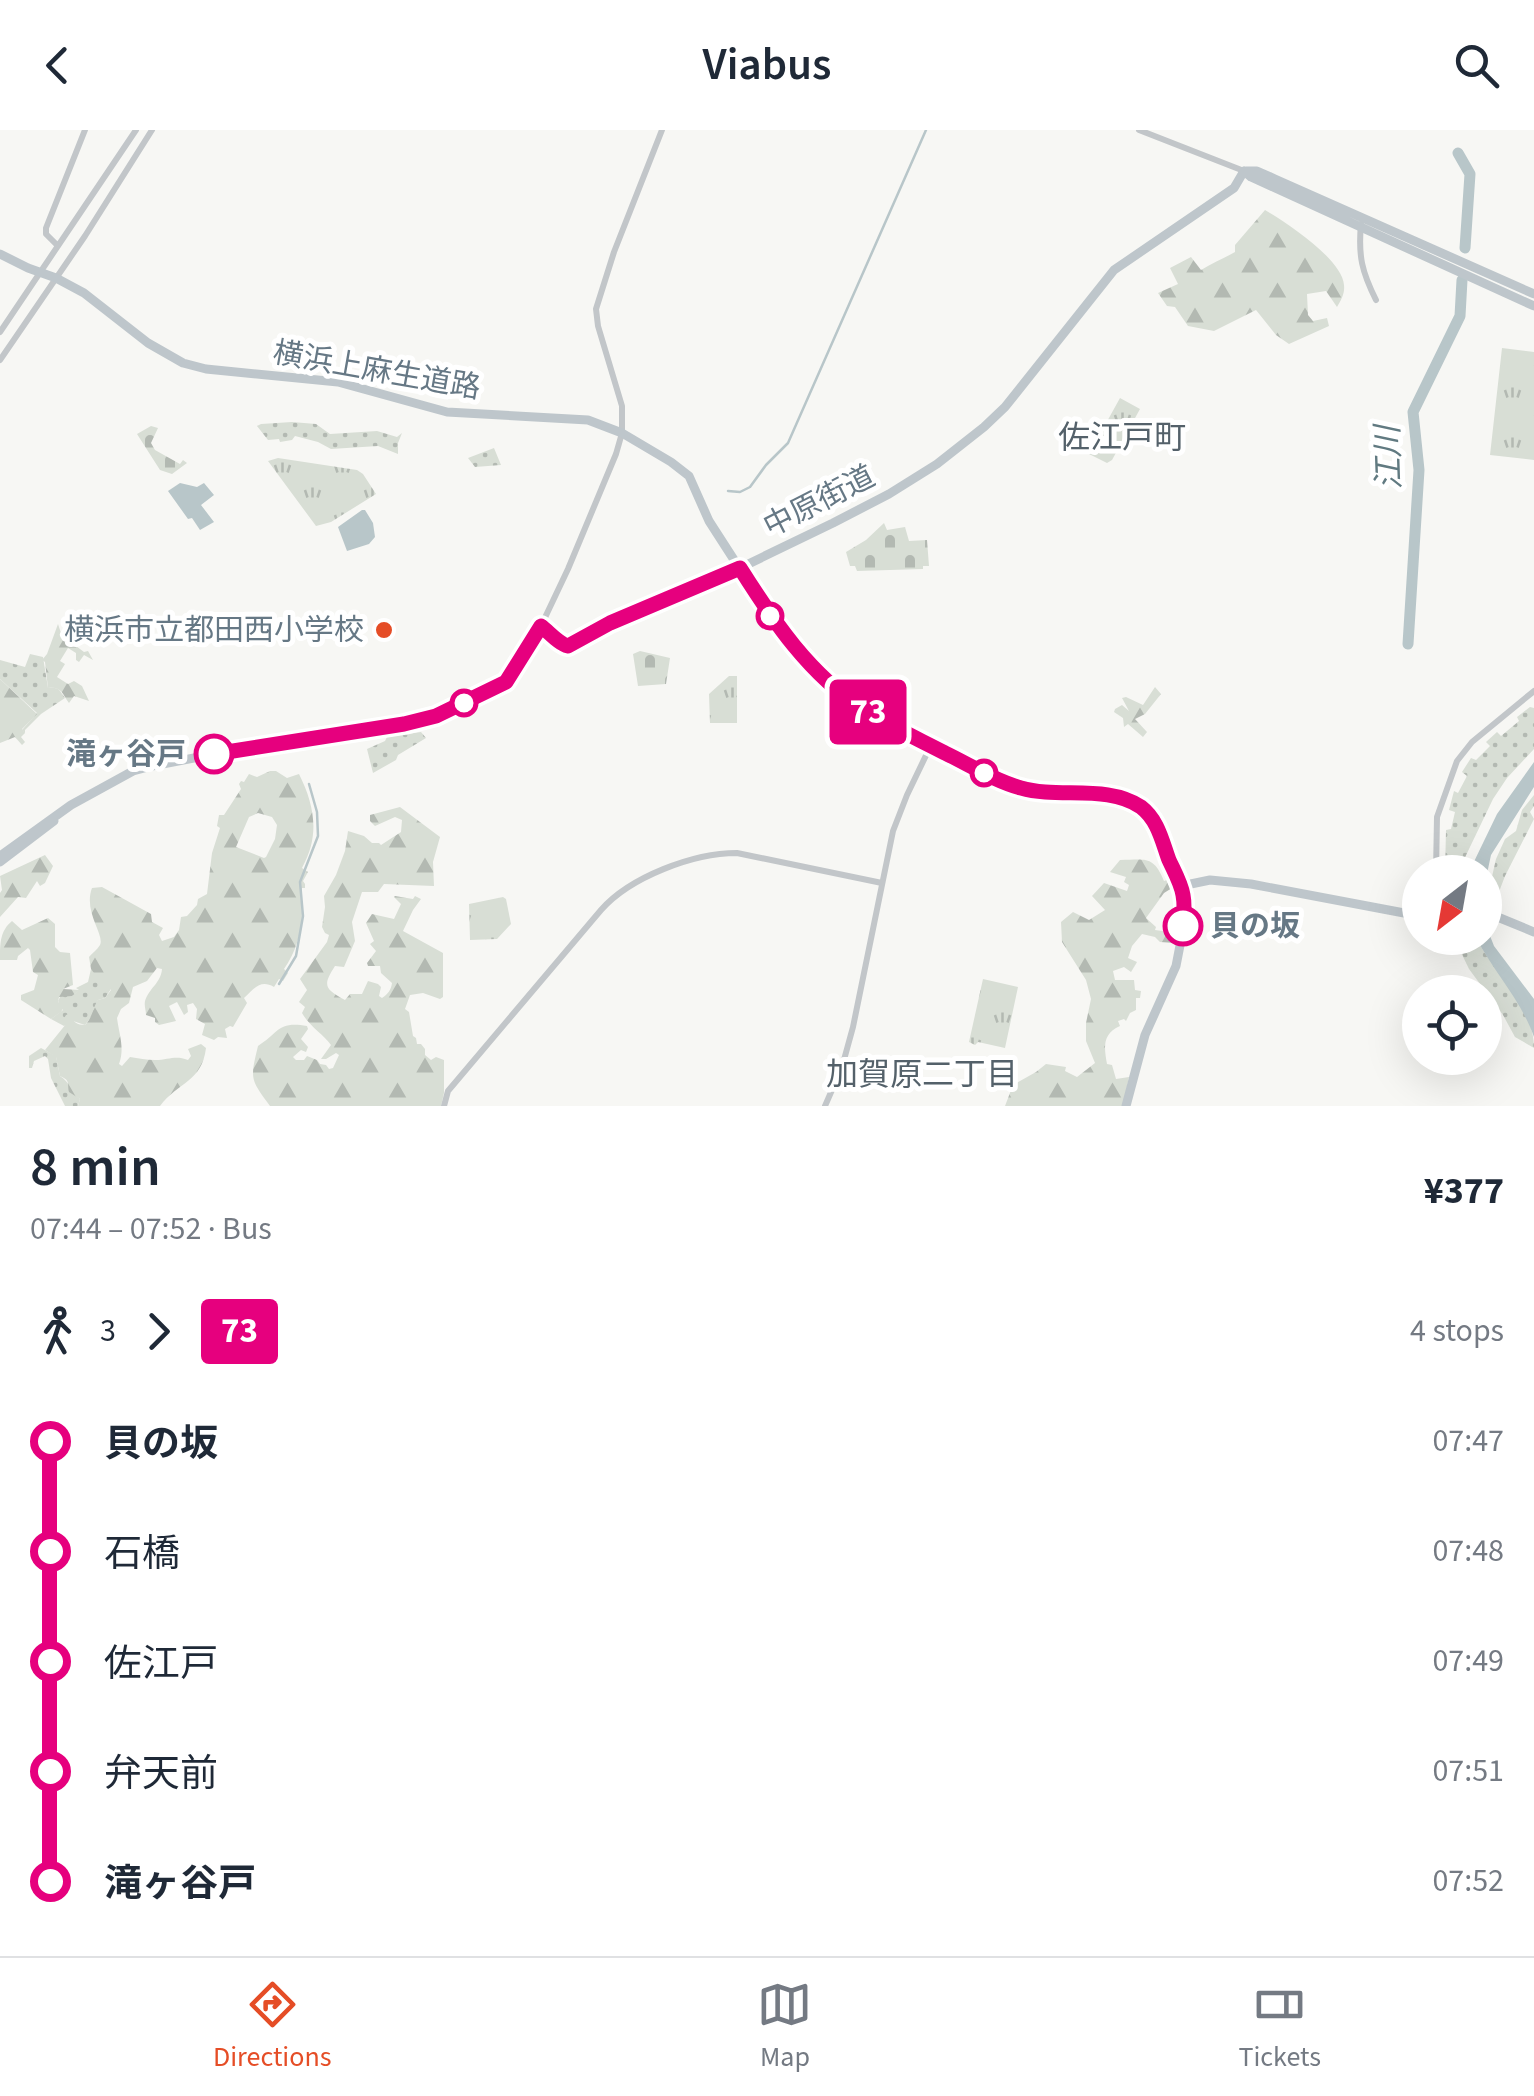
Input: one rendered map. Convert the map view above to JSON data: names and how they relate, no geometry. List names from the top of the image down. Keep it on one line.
{"streets":{"main road":["横浜上麻生道路","中原街道"]},"crossings":[["横浜上麻生道路","中原街道"]],"districts":["佐江戸町","加賀原二丁目"],"water":["江川"],"places":["横浜市立都田西小学校","滝ヶ谷戸","貝の坂"],"lines":["bus line 73"],"north":"bottom left","page":{"header":"Viabus","on_map":"73","heading":["8 min","07:44 – 07:52 · Bus","¥377"],"legs":["3","73","4 stops"],"list":[{"name":"貝の坂","value":"07:47"},{"name":"石橋","value":"07:48"},{"name":"佐江戸","value":"07:49"},{"name":"弁天前","value":"07:51"},{"name":"滝ヶ谷戸","value":"07:52"}],"tabs":["Directions","Map","Tickets"]}}
